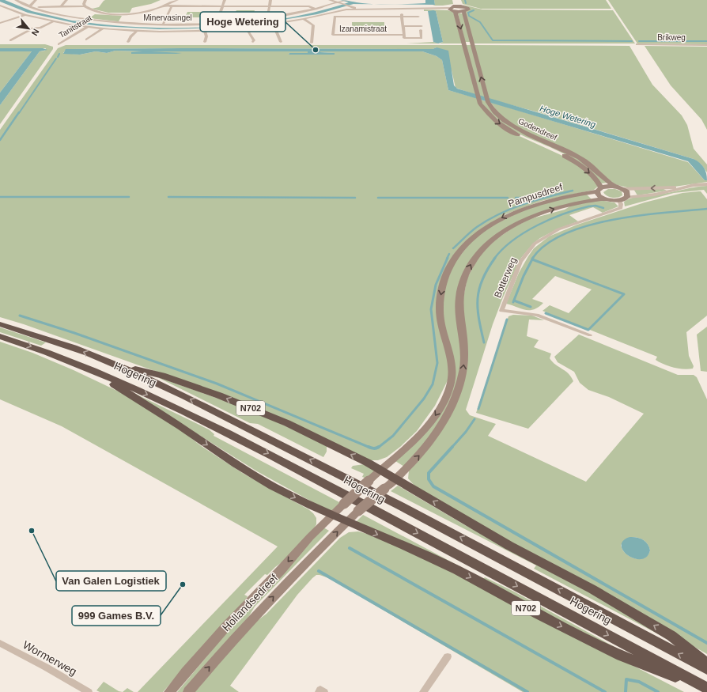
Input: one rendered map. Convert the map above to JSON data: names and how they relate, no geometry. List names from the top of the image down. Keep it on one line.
{"streets":{"highway":["Hogering","N702"],"main road":["Godendreef","Pampusdreef","Hollandsedreef"],"street":["Minervasingel","Tanitstraat","Izanamistraat","Brikweg","Botterweg","Wormerweg"]},"crossings":[["Minervasingel","Tanitstraat"],["Godendreef","Pampusdreef"],["Pampusdreef","Botterweg"],["Pampusdreef","N702"],["Pampusdreef","Hollandsedreef"],["Hogering","N702"],["N702","Hollandsedreef"]],"water":["Hoge Wetering"],"places":["Hoge Wetering","Van Galen Logistiek","999 Games B.V."],"north":"bottom right"}
